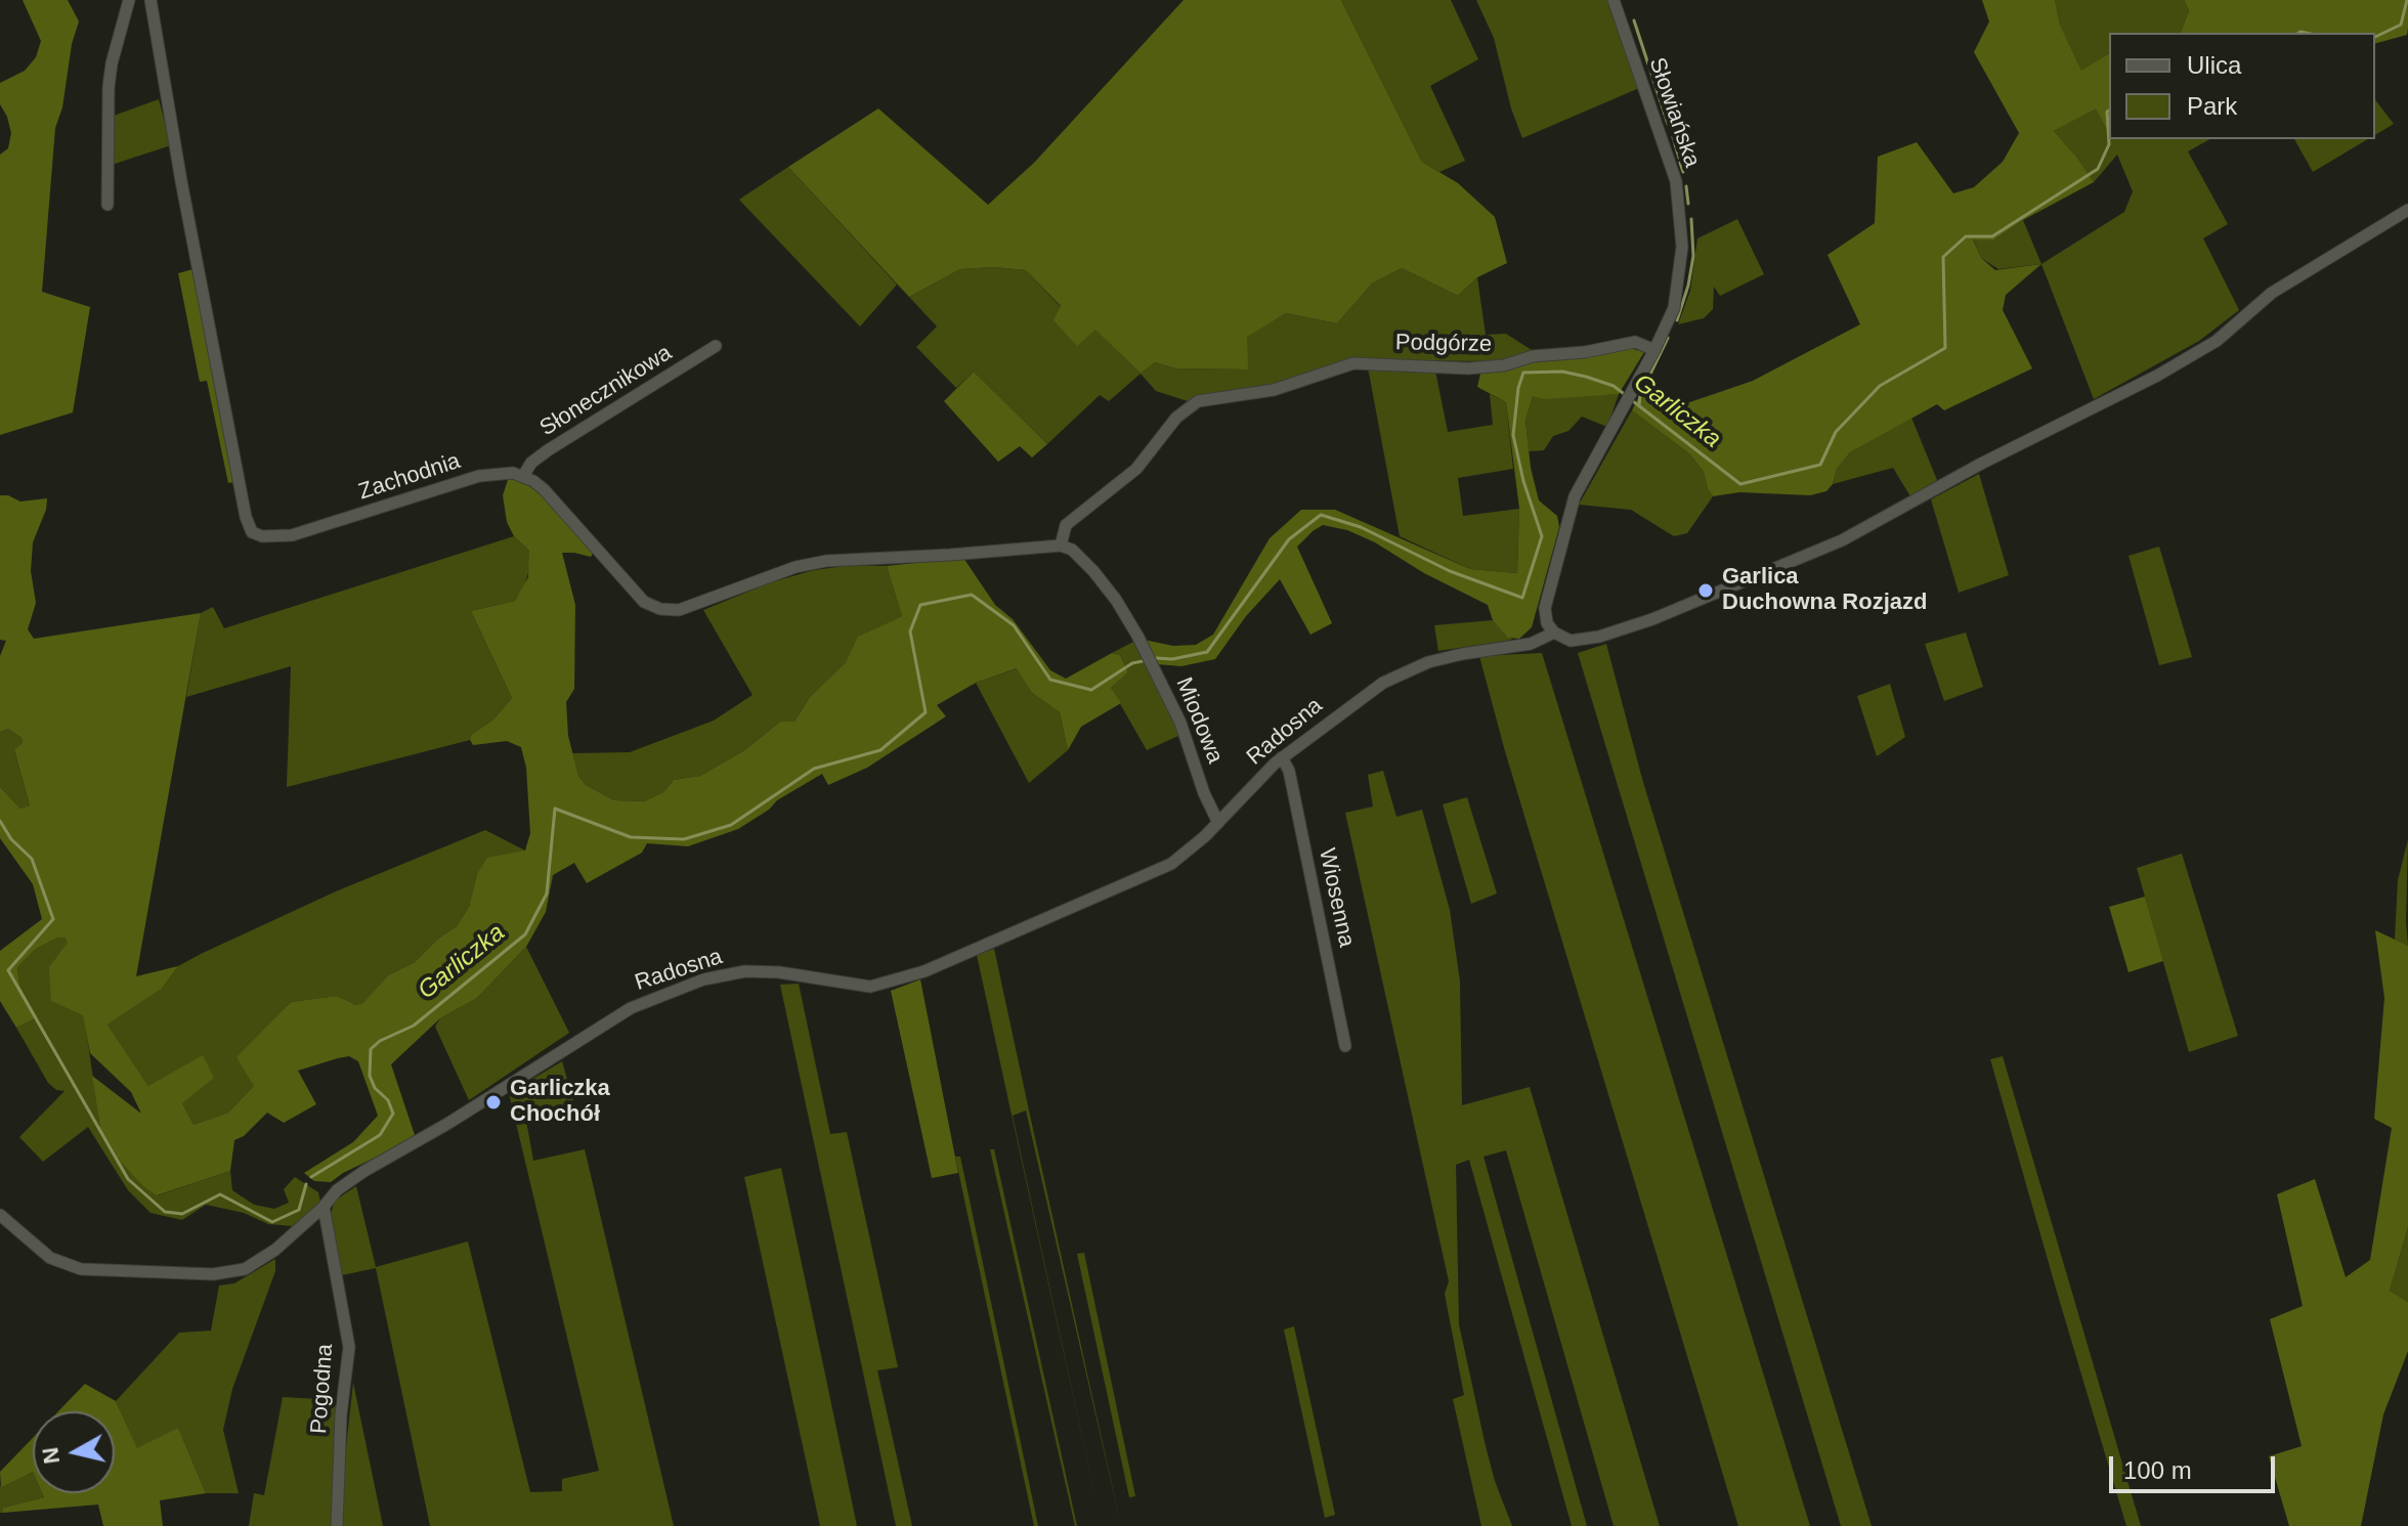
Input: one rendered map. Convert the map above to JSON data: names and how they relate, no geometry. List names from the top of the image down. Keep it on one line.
{"streets":{"street":["Słowiańska","Podgórze","Słonecznikowa","Zachodnia","Miodowa","Radosna","Wiosenna","Pogodna"]},"crossings":[["Słowiańska","Podgórze"],["Słowiańska","Radosna"],["Podgórze","Miodowa"],["Słonecznikowa","Zachodnia"],["Miodowa","Radosna"],["Radosna","Wiosenna"],["Radosna","Pogodna"]],"water":["Garliczka"],"places":["Garlica Duchowna Rozjazd","Garliczka Chochół"],"legend":["Ulica","Park"],"scale_bar":"100 m","north":"left"}
